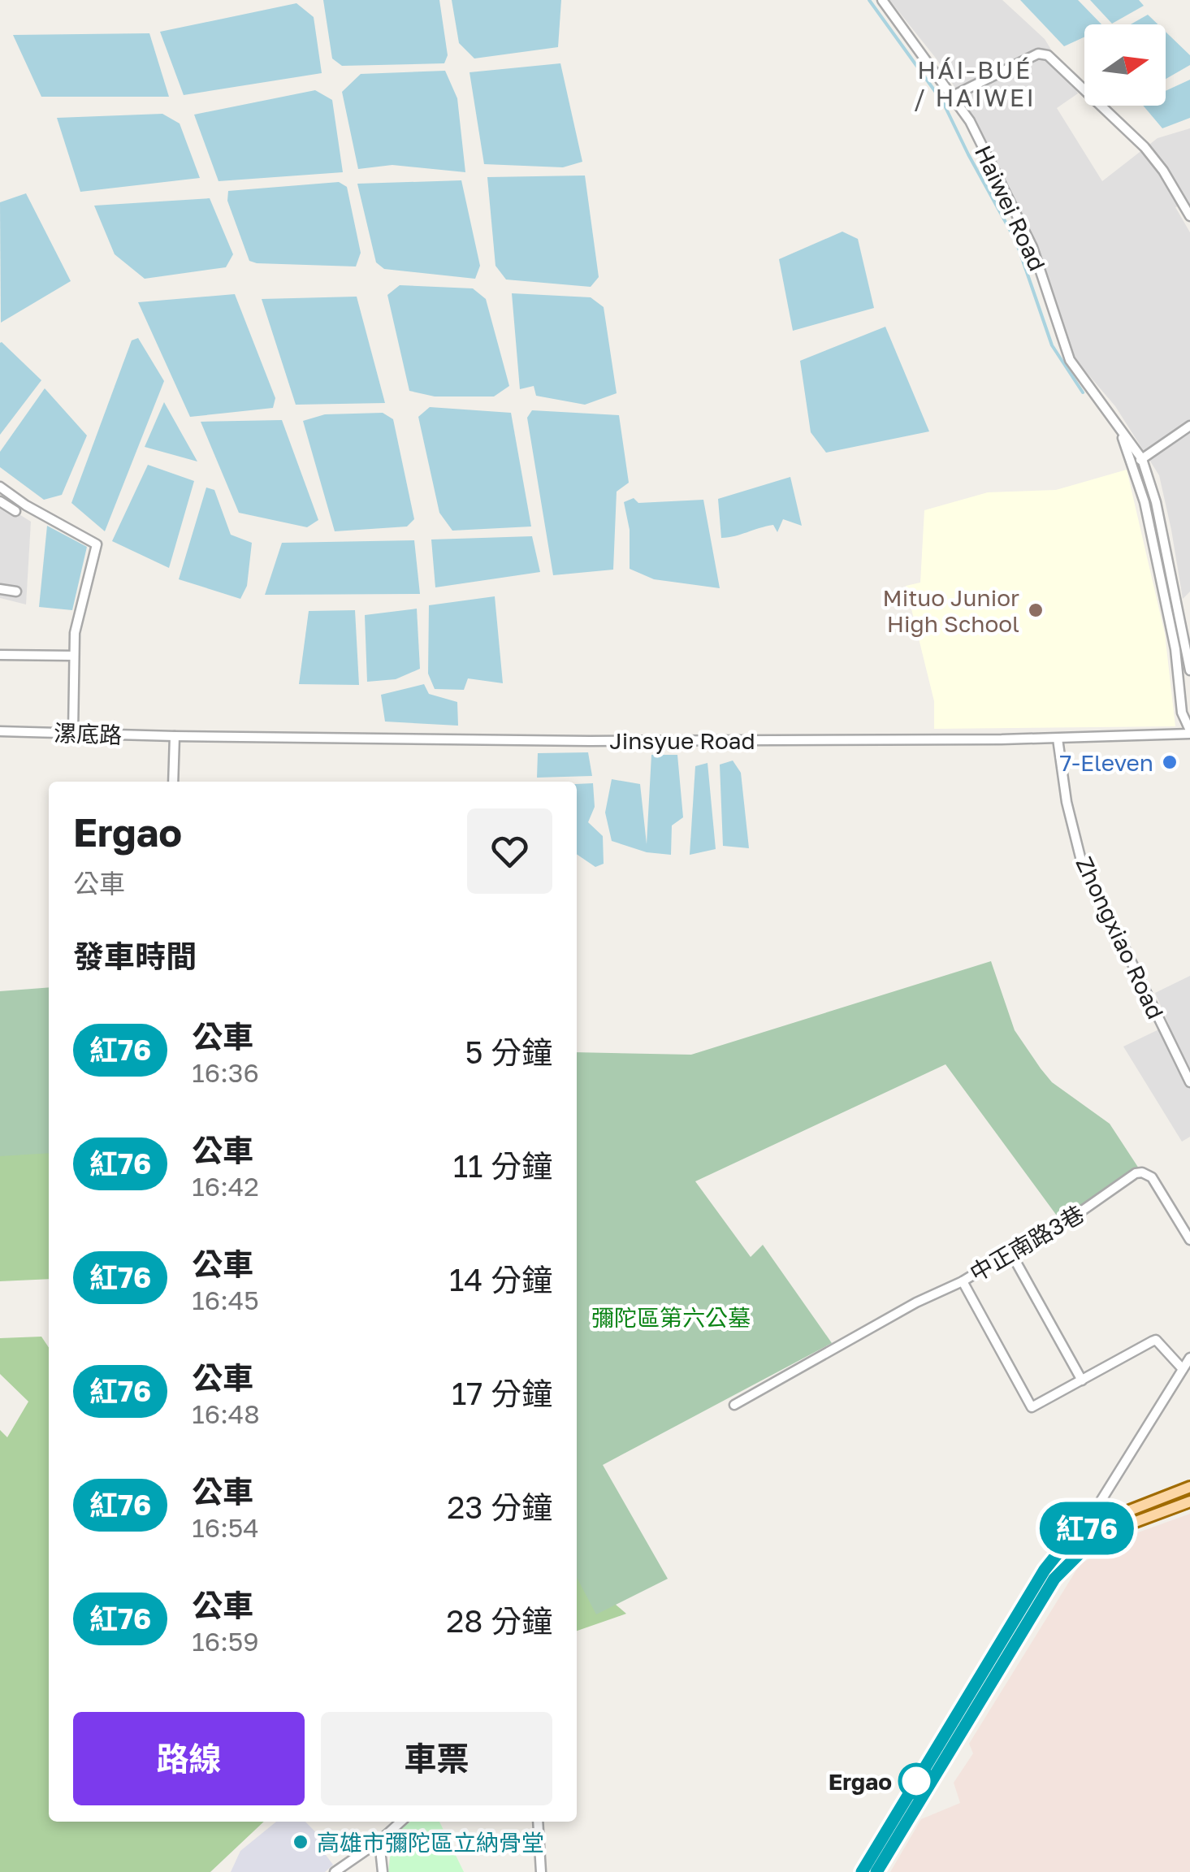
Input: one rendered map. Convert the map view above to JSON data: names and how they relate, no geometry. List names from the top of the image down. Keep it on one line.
{"streets":{"street":["Haiwei Road","漯底路","Jinsyue Road","Zhongxiao Road","中正南路3巷"]},"crossings":[["Haiwei Road","Jinsyue Road"],["漯底路","Jinsyue Road"],["Jinsyue Road","Zhongxiao Road"]],"districts":["HÁI-BUÉ / HAIWEI"],"parks":["彌陀區第六公墓"],"places":["Mituo Junior High School","7-Eleven","Ergao","高雄市彌陀區立納骨堂"],"lines":["bus line 紅76"],"north":"right","page":{"on_map":"紅76","heading":[["Ergao","公車"],"發車時間"],"list":[{"mark":"紅76","name":"公車","note":"16:36","value":"5 分鐘"},{"mark":"紅76","name":"公車","note":"16:42","value":"11 分鐘"},{"mark":"紅76","name":"公車","note":"16:45","value":"14 分鐘"},{"mark":"紅76","name":"公車","note":"16:48","value":"17 分鐘"},{"mark":"紅76","name":"公車","note":"16:54","value":"23 分鐘"},{"mark":"紅76","name":"公車","note":"16:59","value":"28 分鐘"}],"buttons":["路線","車票"]}}
